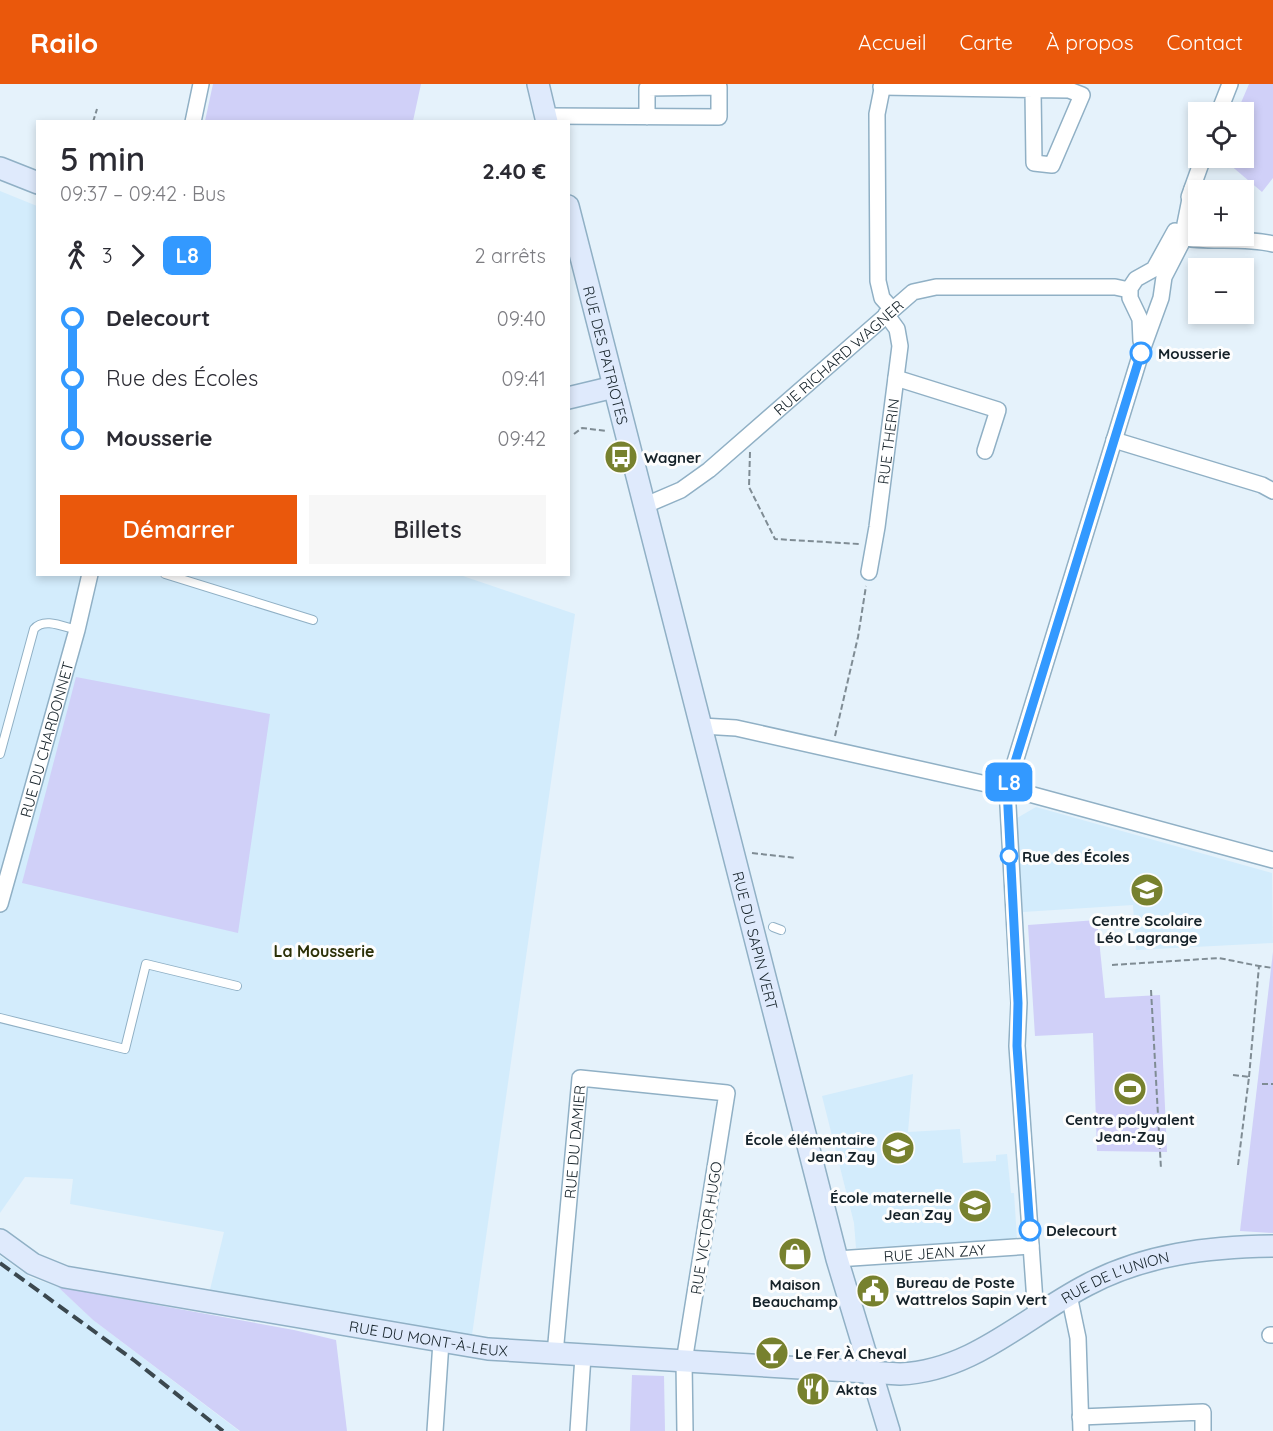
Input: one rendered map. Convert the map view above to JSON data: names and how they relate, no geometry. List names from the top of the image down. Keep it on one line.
{"streets":{"street":["RUE DES PATRIOTES","RUE RICHARD WAGNER","RUE THERIN","RUE DU CHARDONNET","RUE DU SAPIN VERT","RUE DU DAMIER","RUE VICTOR HUGO","RUE JEAN ZAY","RUE DE L'UNION","RUE DU MONT-À-LEUX"]},"crossings":[["RUE DES PATRIOTES","RUE RICHARD WAGNER"],["RUE DES PATRIOTES","RUE DU SAPIN VERT"],["RUE RICHARD WAGNER","RUE THERIN"],["RUE RICHARD WAGNER","RUE DU SAPIN VERT"],["RUE DU SAPIN VERT","RUE JEAN ZAY"],["RUE DU SAPIN VERT","RUE DE L'UNION"],["RUE DU SAPIN VERT","RUE DU MONT-À-LEUX"],["RUE DU DAMIER","RUE VICTOR HUGO"],["RUE DU DAMIER","RUE DU MONT-À-LEUX"],["RUE VICTOR HUGO","RUE DU MONT-À-LEUX"],["RUE DE L'UNION","RUE DU MONT-À-LEUX"]],"districts":["La Mousserie"],"places":{"other":["Mousserie","Rue des Écoles","Delecourt"],"bus stop":["Wagner"],"school or university":["Centre Scolaire Léo Lagrange","École élémentaire Jean Zay","École maternelle Jean Zay"],"sports":["Centre polyvalent Jean-Zay"],"shop":["Maison Beauchamp"],"public building":["Bureau de Poste Wattrelos Sapin Vert"],"bar":["Le Fer À Cheval"],"restaurant":["Aktas"]},"lines":["bus line L8"],"page":{"header":"Railo","nav":["Accueil","Carte","À propos","Contact"],"on_map":"L8","map_buttons":["+","−"],"heading":["5 min","09:37 – 09:42 · Bus","2.40 €"],"legs":["3","L8","2 arrêts"],"list":[{"name":"Delecourt","value":"09:40"},{"name":"Rue des Écoles","value":"09:41"},{"name":"Mousserie","value":"09:42"}],"buttons":["Démarrer","Billets"]}}
